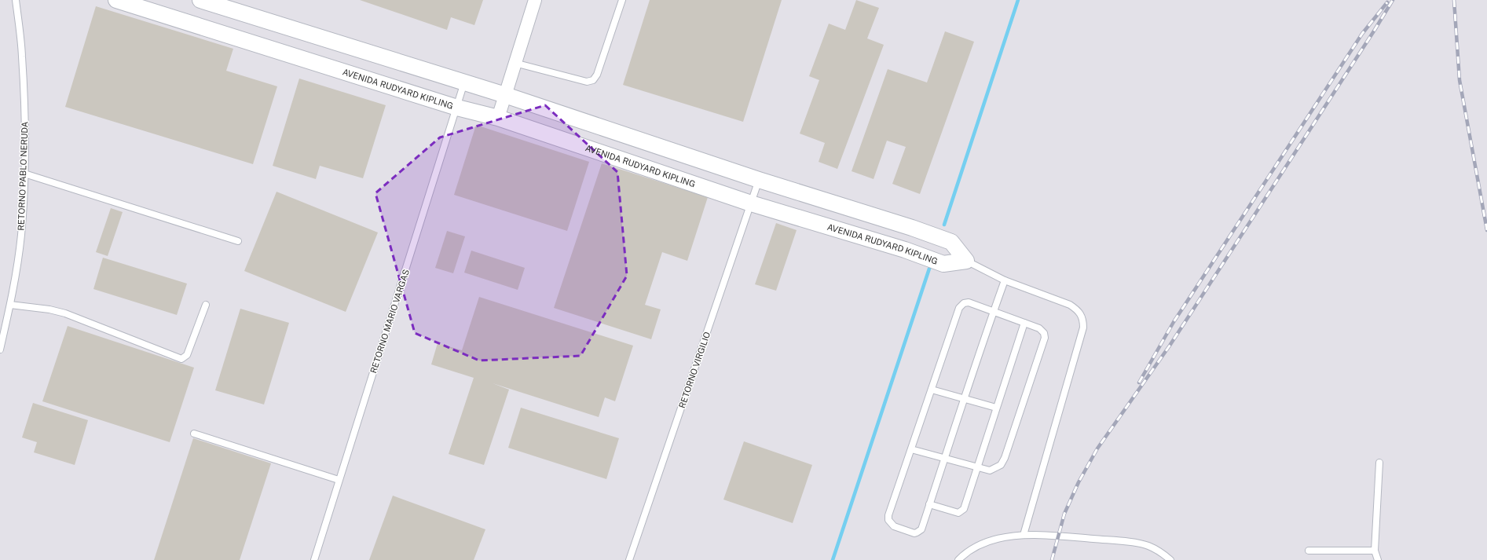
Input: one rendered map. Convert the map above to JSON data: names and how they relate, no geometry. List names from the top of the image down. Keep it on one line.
{"streets":{"street":["AVENIDA RUDYARD KIPLING"],"lane":["RETORNO PABLO NERUDA","RETORNO MARIO VARGAS","RETORNO VIRGILIO"]},"crossings":[["AVENIDA RUDYARD KIPLING","RETORNO MARIO VARGAS"],["AVENIDA RUDYARD KIPLING","RETORNO VIRGILIO"]]}
